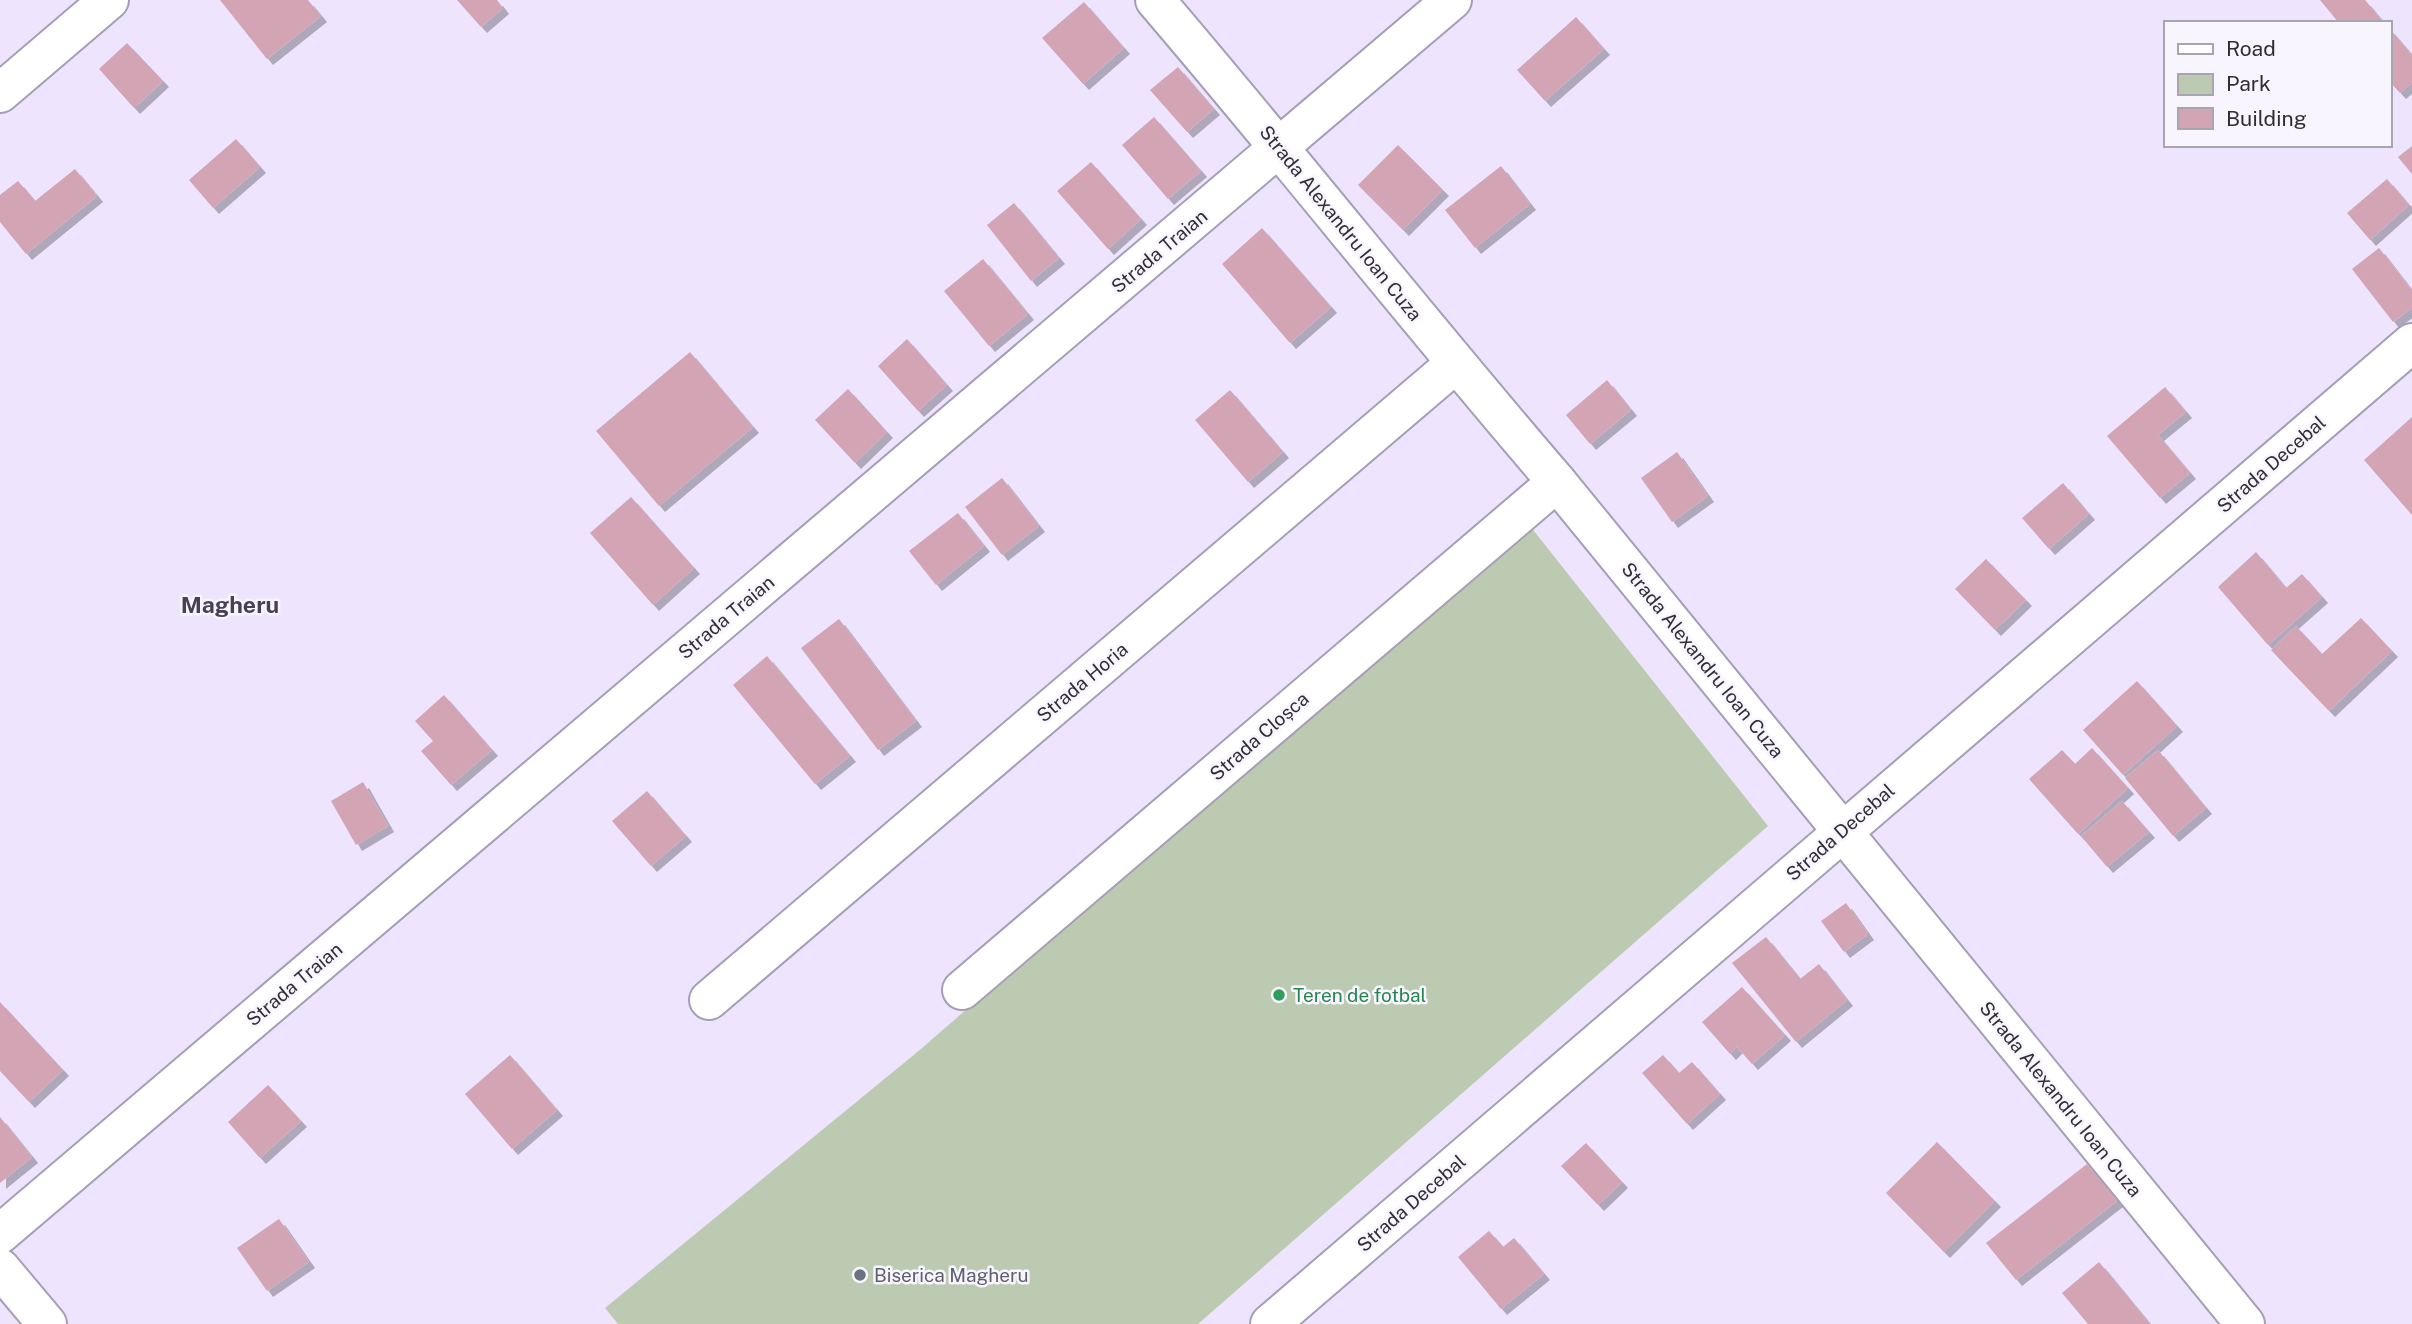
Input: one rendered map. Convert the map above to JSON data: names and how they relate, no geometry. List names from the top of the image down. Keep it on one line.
{"streets":{"street":["Strada Alexandru Ioan Cuza","Strada Traian","Strada Decebal","Strada Horia","Strada Cloșca"]},"crossings":[["Strada Alexandru Ioan Cuza","Strada Traian"],["Strada Alexandru Ioan Cuza","Strada Decebal"],["Strada Alexandru Ioan Cuza","Strada Horia"],["Strada Alexandru Ioan Cuza","Strada Cloșca"]],"districts":["Magheru"],"places":["Teren de fotbal","Biserica Magheru"],"legend":["Road","Park","Building"]}
